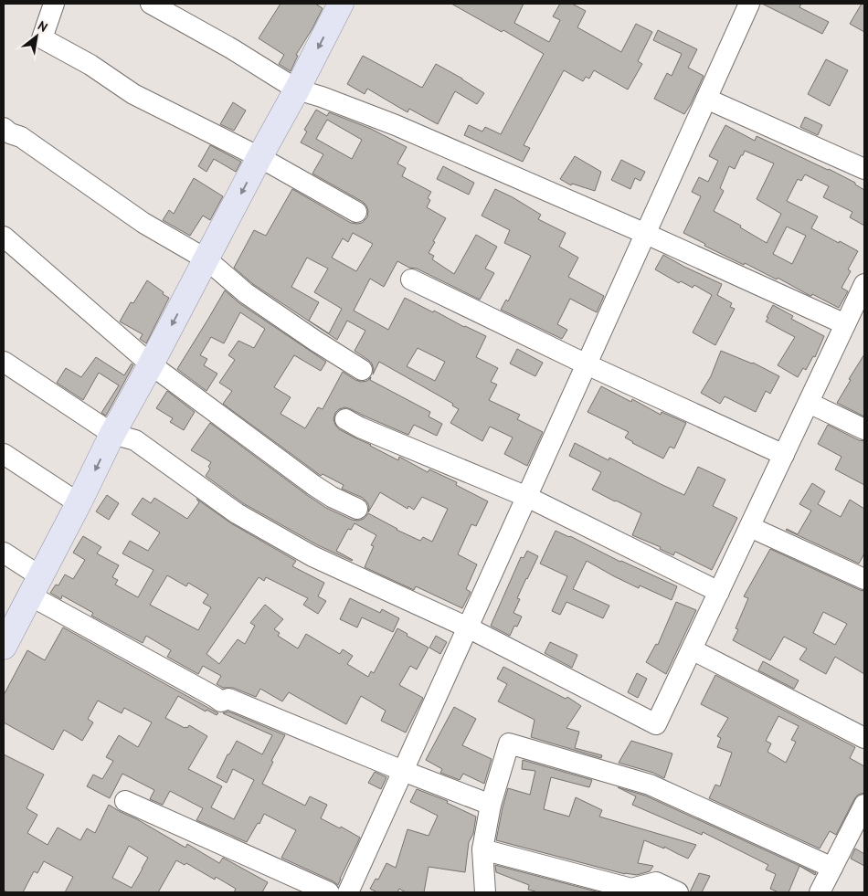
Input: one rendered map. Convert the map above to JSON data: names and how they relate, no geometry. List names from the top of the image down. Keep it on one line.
{"north":"top right"}
